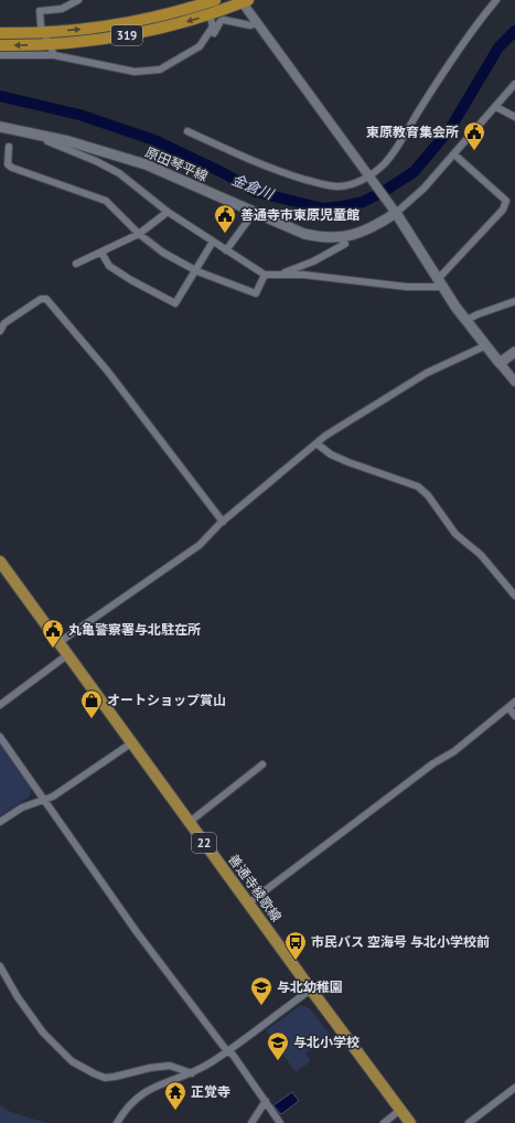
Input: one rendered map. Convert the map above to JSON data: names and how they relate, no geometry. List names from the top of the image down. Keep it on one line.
{"streets":{"highway":["319"],"main road":["原田琴平線","22","善通寺綾歌線"]},"water":["金倉川"],"places":{"public building":["東原教育集会所","善通寺市東原児童館","丸亀警察署与北駐在所"],"shop":["オートショップ賞山"],"bus stop":["市民バス 空海号 与北小学校前"],"school or university":["与北幼稚園","与北小学校"],"temple":["正覚寺"]}}
